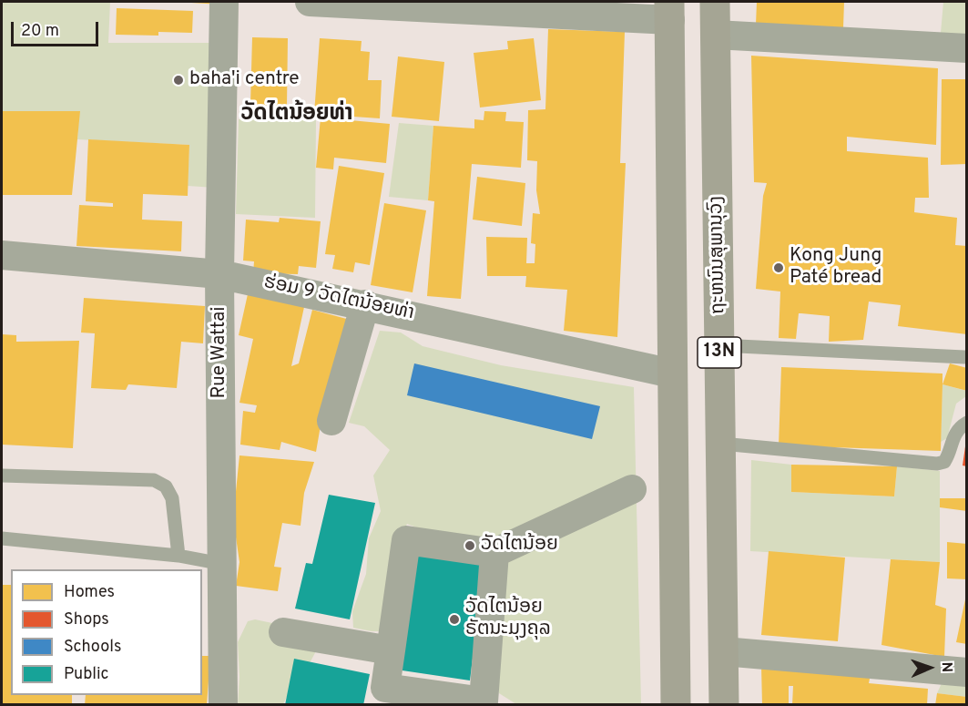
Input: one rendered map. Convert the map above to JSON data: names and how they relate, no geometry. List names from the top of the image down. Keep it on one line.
{"streets":{"highway":["ຖະຫນົນສຸພານຸວົງ","13N"],"street":["ຮ່ອມ 9 ວັດໄຕນ້ອຍທ່າ","Rue Wattai"]},"crossings":[["ຮ່ອມ 9 ວັດໄຕນ້ອຍທ່າ","Rue Wattai"],["ຮ່ອມ 9 ວັດໄຕນ້ອຍທ່າ","13N"]],"districts":["ວັດໄຕນ້ອຍທ່າ"],"places":["baha'i centre","Kong Jung Paté bread","ວັດໄຕນ້ອຍ","ວັດໄຕນ້ອຍ ຣັຕນະມຸງຄຸລ"],"legend":["Homes","Shops","Schools","Public"],"scale_bar":"20 m","north":"right"}
